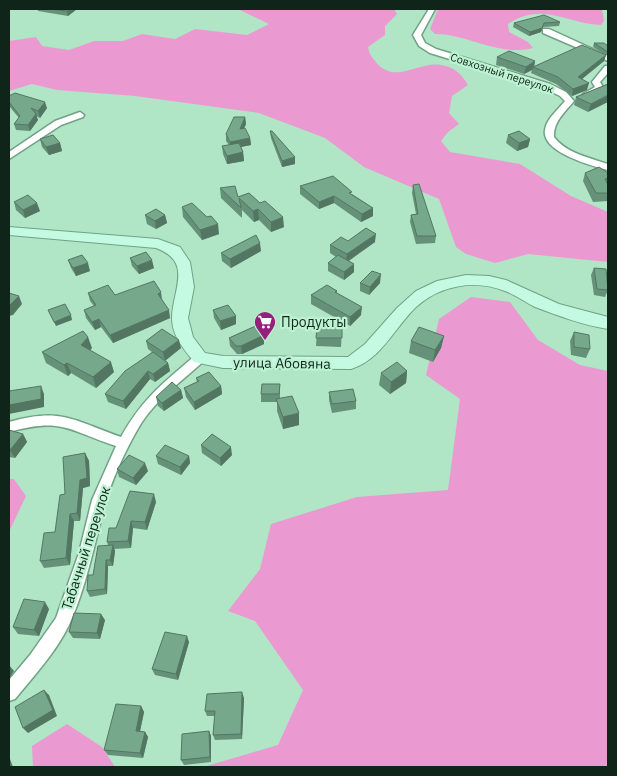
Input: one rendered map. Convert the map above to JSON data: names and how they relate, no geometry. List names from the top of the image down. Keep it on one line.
{"streets":{"street":["Совхозный переулок","улица Абовяна","Табачный переулок"]},"crossings":[["улица Абовяна","Табачный переулок"]],"places":{"supermarket":["Продукты"]}}
